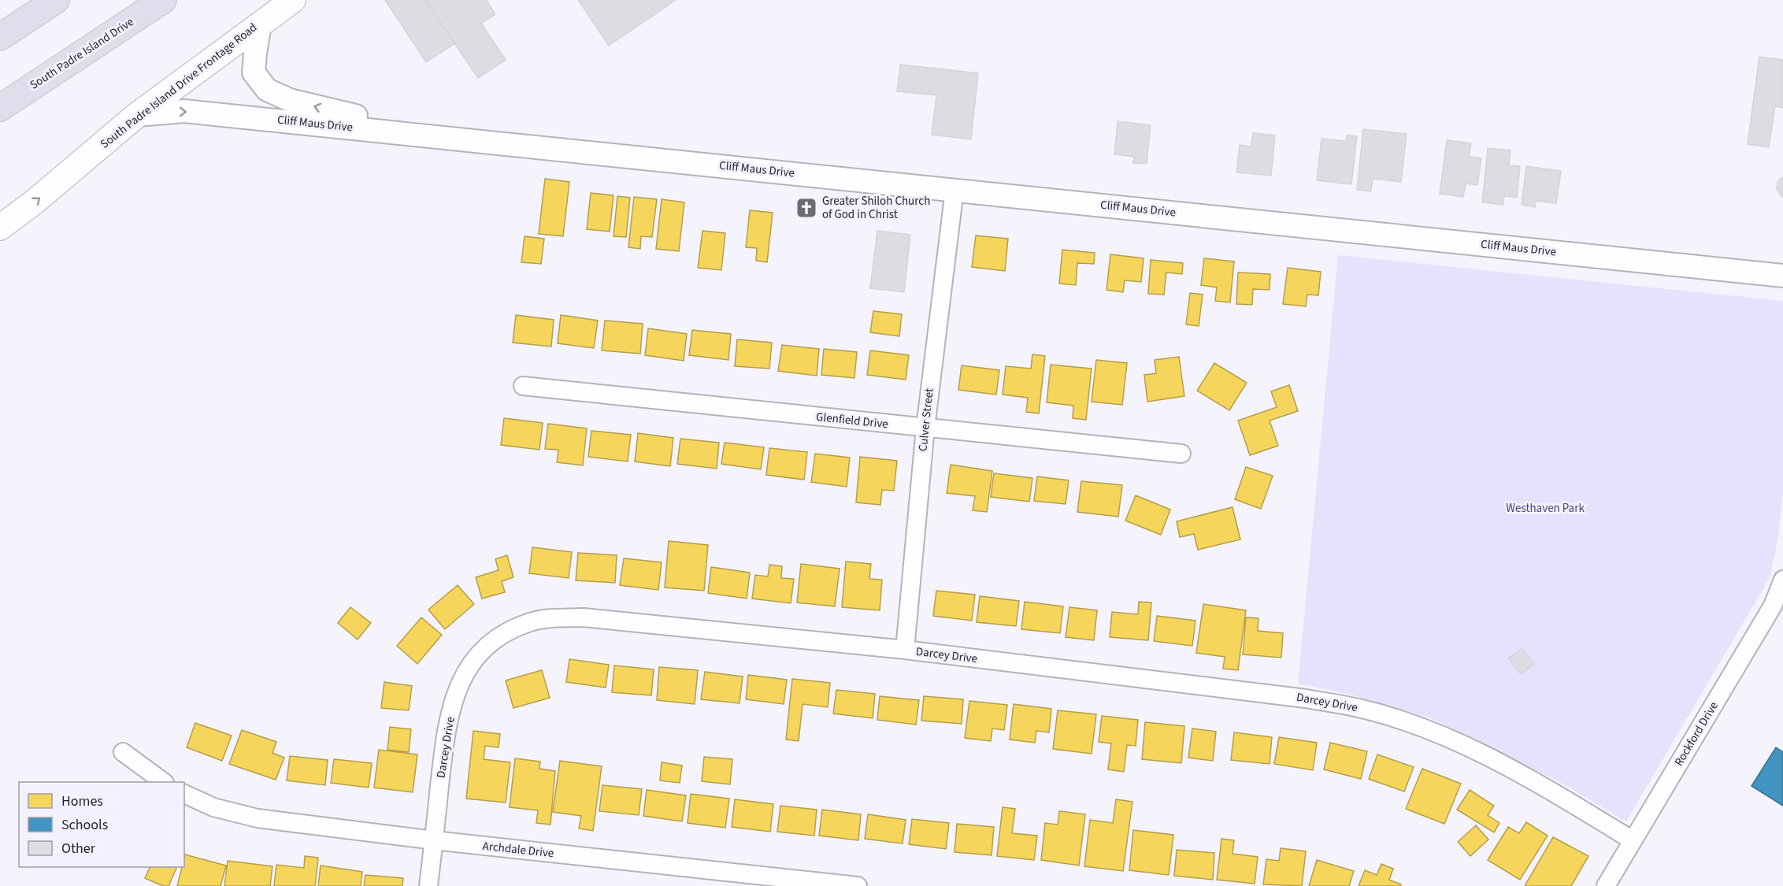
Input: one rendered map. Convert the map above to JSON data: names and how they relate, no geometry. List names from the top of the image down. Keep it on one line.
{"streets":{"highway":["South Padre Island Drive"],"main road":["South Padre Island Drive Frontage Road"],"street":["Cliff Maus Drive","Culver Street","Glenfield Drive","Darcey Drive","Rockford Drive","Archdale Drive"]},"crossings":[["South Padre Island Drive Frontage Road","Cliff Maus Drive"],["Cliff Maus Drive","Culver Street"],["Culver Street","Glenfield Drive"],["Culver Street","Darcey Drive"],["Darcey Drive","Rockford Drive"],["Darcey Drive","Archdale Drive"]],"one_way":["South Padre Island Drive Frontage Road"],"parks":["Westhaven Park"],"places":{"church":["Greater Shiloh Church of God in Christ"]},"legend":["Homes","Schools","Other"]}
